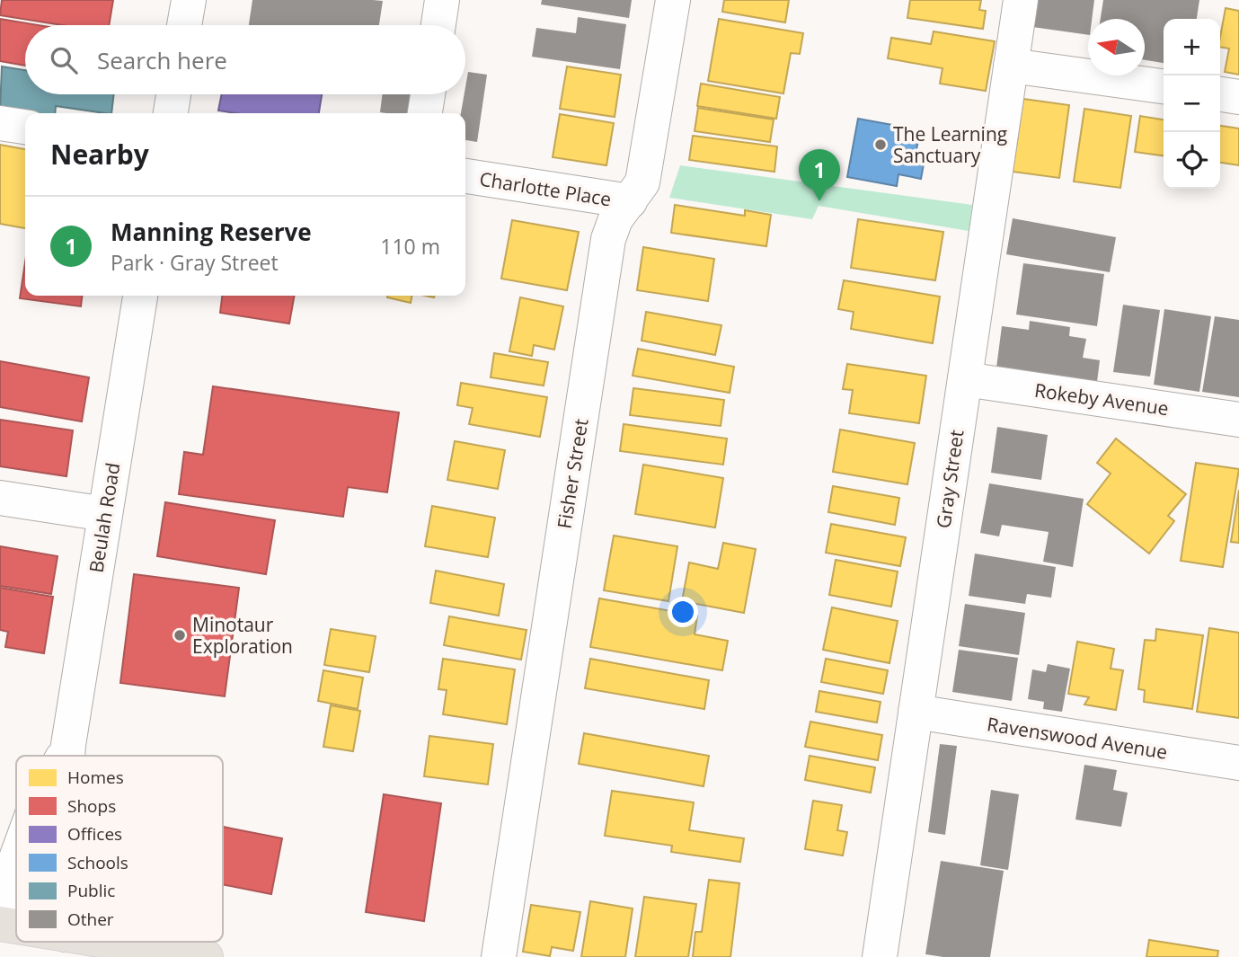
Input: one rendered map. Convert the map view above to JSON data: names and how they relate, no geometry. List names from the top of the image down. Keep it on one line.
{"streets":{"street":["Charlotte Place","Rokeby Avenue","Fisher Street","Gray Street","Beulah Road","Ravenswood Avenue"]},"crossings":[["Charlotte Place","Fisher Street"],["Rokeby Avenue","Gray Street"],["Gray Street","Ravenswood Avenue"]],"places":["The Learning Sanctuary","Minotaur Exploration"],"legend":["Homes","Shops","Offices","Schools","Public","Other"],"north":"left","page":{"map_buttons":["+","−"],"search":"Search here","heading":"Nearby","pins":"1","list":[{"mark":"1","name":"Manning Reserve","note":"Park · Gray Street","value":"110 m"}]}}
